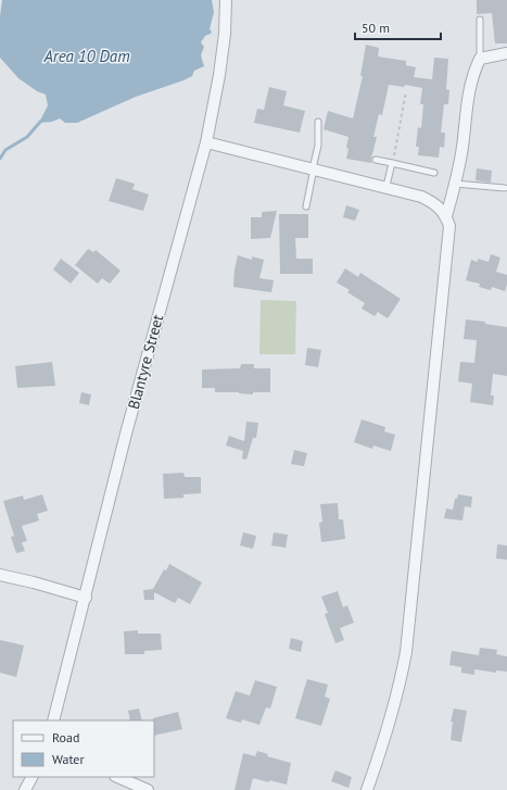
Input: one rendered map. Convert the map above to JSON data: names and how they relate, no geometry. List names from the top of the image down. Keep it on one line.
{"streets":{"street":["Blantyre Street"]},"water":["Area 10 Dam"],"legend":["Road","Water"],"scale_bar":"50 m"}
